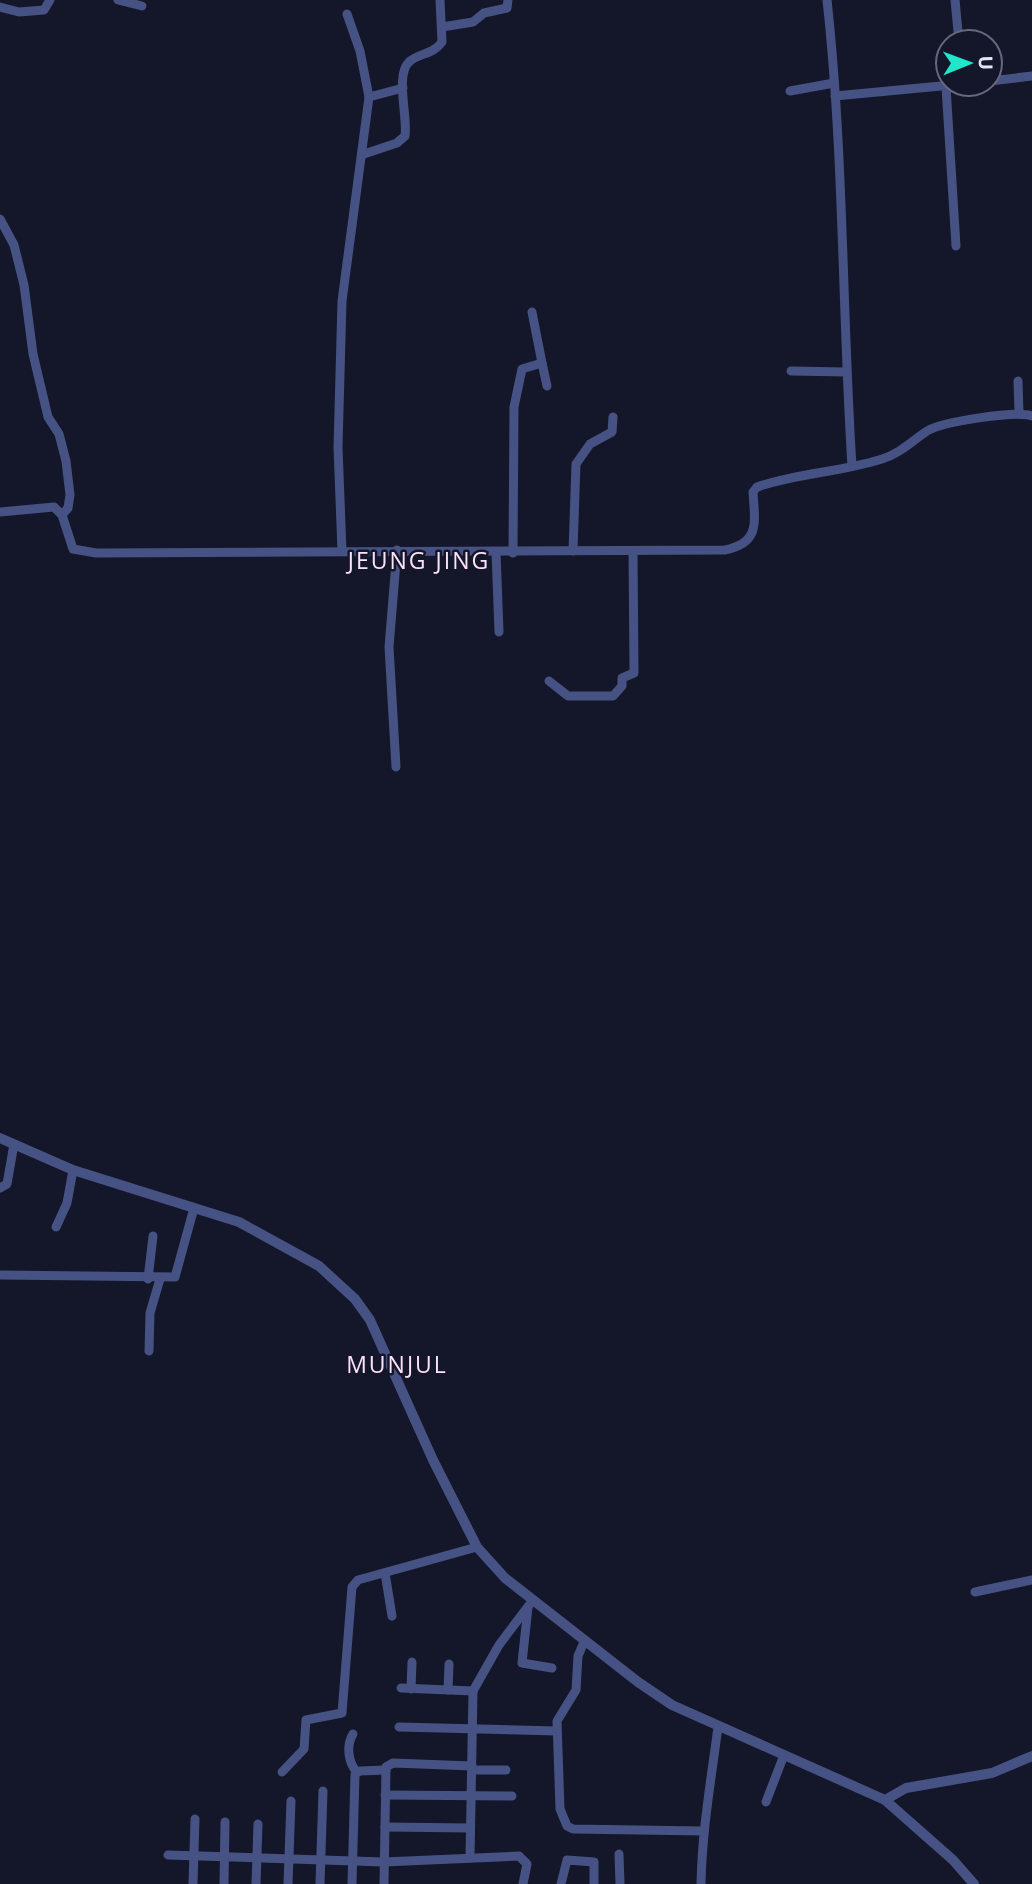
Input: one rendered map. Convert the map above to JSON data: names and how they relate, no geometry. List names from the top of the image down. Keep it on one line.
{"districts":["JEUNG JING","MUNJUL"],"north":"right"}
